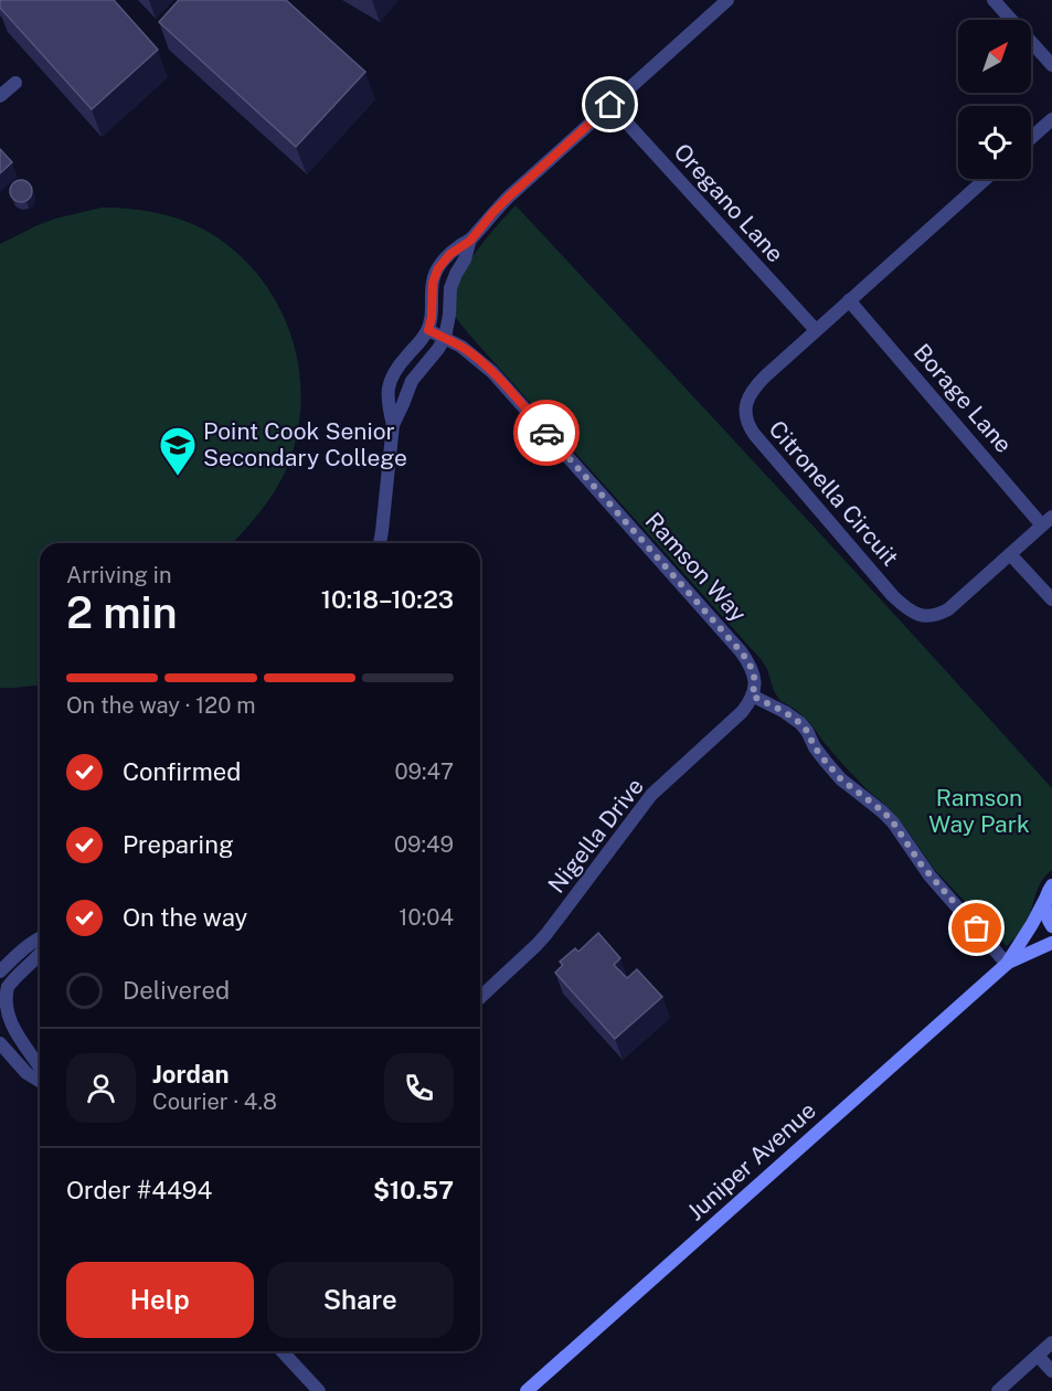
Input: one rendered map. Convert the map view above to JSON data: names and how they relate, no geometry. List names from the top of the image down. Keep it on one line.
{"streets":{"street":["Oregano Lane","Borage Lane","Citronella Circuit","Ramson Way","Nigella Drive","Juniper Avenue"]},"crossings":[["Oregano Lane","Citronella Circuit"],["Borage Lane","Citronella Circuit"],["Ramson Way","Nigella Drive"]],"parks":["Ramson Way Park"],"places":{"school or university":["Point Cook Senior Secondary College"]},"north":"top right","page":{"heading":["2 min","Arriving in","10:18–10:23"],"panel":["Jordan","Courier · 4.8","Order #4494","$10.57"],"bar":"On the way · 120 m","list":[["Confirmed","09:47"],["Preparing","09:49"],["On the way","10:04"],"Delivered"],"buttons":["Help","Share"]}}
